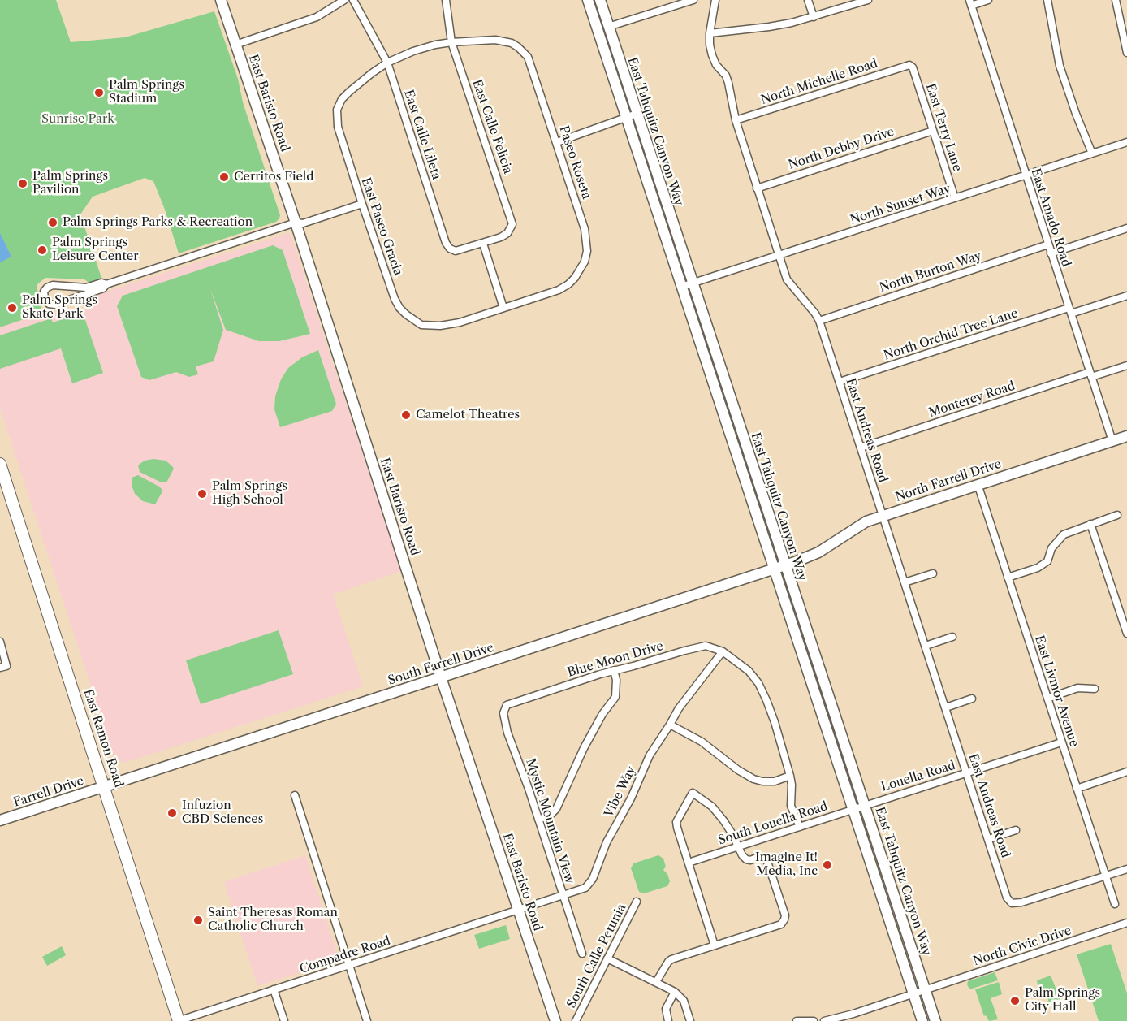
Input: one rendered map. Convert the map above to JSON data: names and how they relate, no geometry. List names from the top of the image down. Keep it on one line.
{"streets":{"main road":["East Ramon Road"],"street":["North Michelle Road","East Baristo Road","East Calle Felicia","East Terry Lane","East Tahquitz Canyon Way","East Calle Lileta","North Debby Drive","Paseo Roseta","North Sunset Way","East Amado Road","East Paseo Gracia","North Burton Way","North Orchid Tree Lane","Monterey Road","East Andreas Road","North Farrell Drive","Blue Moon Drive","South Farrell Drive","East Livmor Avenue","Louella Road","Farrell Drive","Vibe Way","Mystic Mountain View","South Louella Road","North Civic Drive","Compadre Road","South Calle Petunia"]},"crossings":[["North Michelle Road","East Terry Lane"],["North Michelle Road","East Andreas Road"],["East Baristo Road","South Farrell Drive"],["East Baristo Road","Vibe Way"],["East Baristo Road","Compadre Road"],["East Calle Felicia","East Calle Lileta"],["East Calle Felicia","Paseo Roseta"],["East Terry Lane","North Debby Drive"],["East Terry Lane","North Sunset Way"],["East Tahquitz Canyon Way","North Sunset Way"],["East Tahquitz Canyon Way","North Farrell Drive"],["East Tahquitz Canyon Way","South Farrell Drive"],["East Tahquitz Canyon Way","Louella Road"],["East Tahquitz Canyon Way","South Louella Road"],["East Tahquitz Canyon Way","North Civic Drive"],["East Calle Lileta","Paseo Roseta"],["East Calle Lileta","East Paseo Gracia"],["North Debby Drive","East Andreas Road"],["Paseo Roseta","East Paseo Gracia"],["North Sunset Way","East Amado Road"],["North Sunset Way","East Andreas Road"],["East Amado Road","North Burton Way"],["East Amado Road","North Orchid Tree Lane"],["East Amado Road","Monterey Road"],["East Amado Road","North Farrell Drive"],["North Burton Way","East Andreas Road"],["North Orchid Tree Lane","East Andreas Road"],["Monterey Road","East Andreas Road"],["East Andreas Road","North Farrell Drive"],["East Andreas Road","East Livmor Avenue"],["East Andreas Road","Louella Road"],["North Farrell Drive","South Farrell Drive"],["North Farrell Drive","East Livmor Avenue"],["Blue Moon Drive","Vibe Way"],["Blue Moon Drive","Mystic Mountain View"],["South Farrell Drive","East Ramon Road"],["South Farrell Drive","Farrell Drive"],["East Livmor Avenue","Louella Road"],["East Ramon Road","Farrell Drive"],["East Ramon Road","Compadre Road"],["Louella Road","South Louella Road"],["Vibe Way","Mystic Mountain View"],["Vibe Way","Compadre Road"]],"parks":["Sunrise Park"],"places":["Palm Springs Stadium","Cerritos Field","Palm Springs Pavilion","Palm Springs Parks & Recreation","Palm Springs Leisure Center","Palm Springs Skate Park","Camelot Theatres","Palm Springs High School","Infuzion CBD Sciences","Imagine It! Media, Inc","Saint Theresas Roman Catholic Church","Palm Springs City Hall"]}
